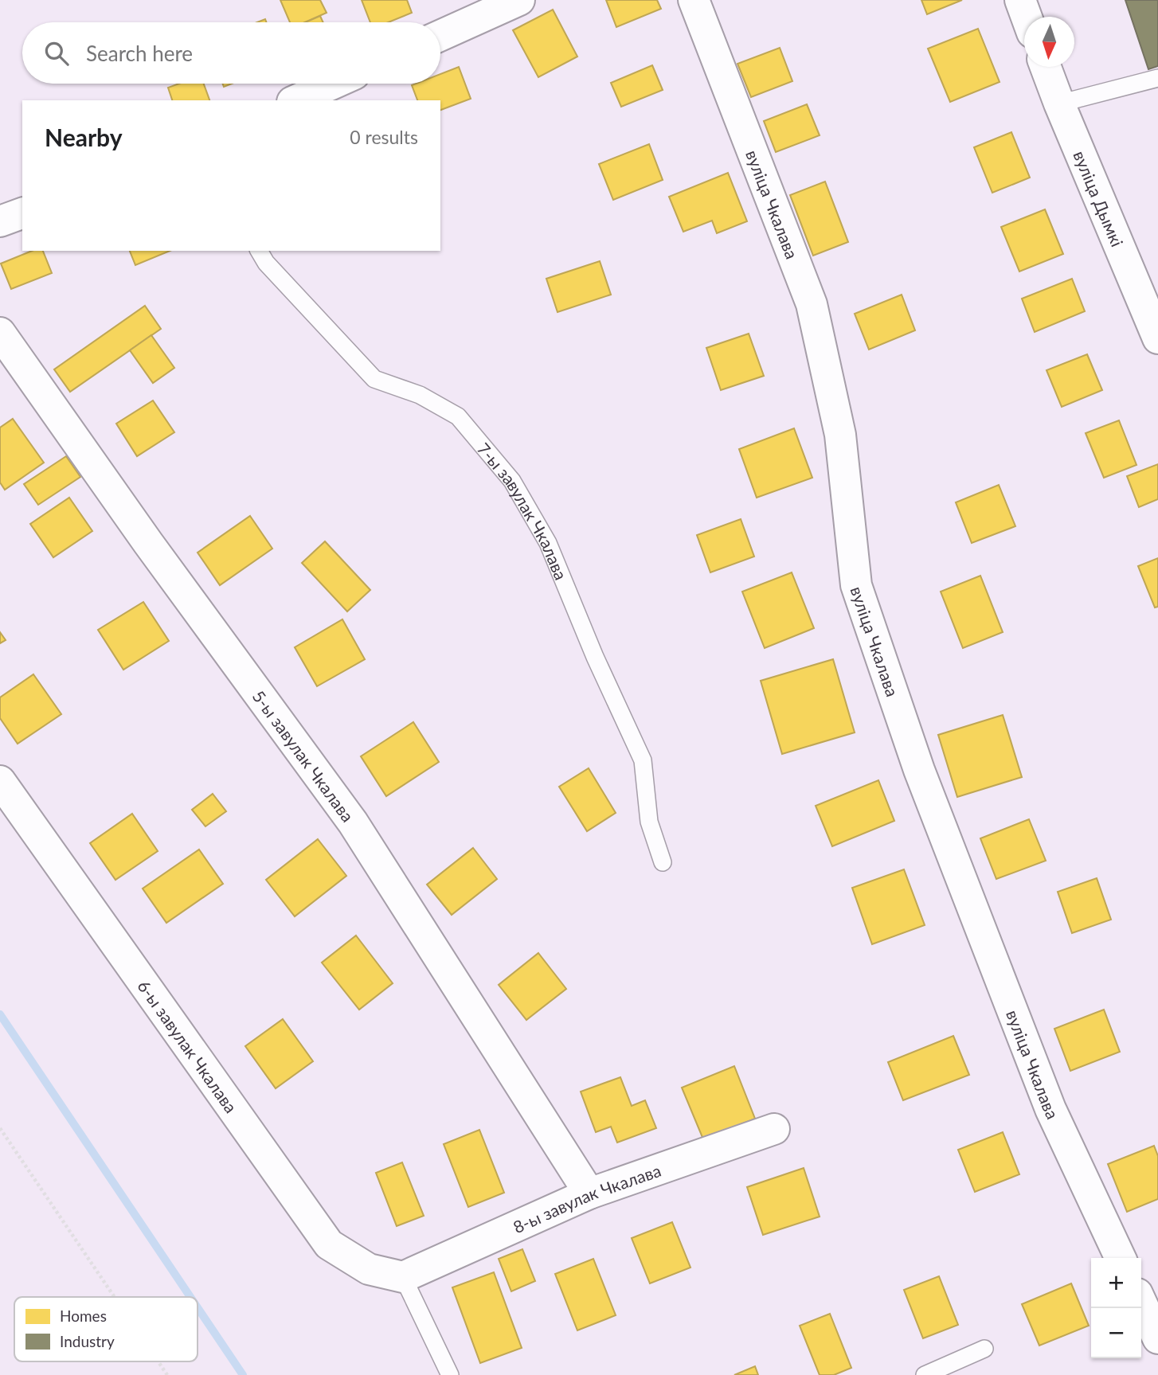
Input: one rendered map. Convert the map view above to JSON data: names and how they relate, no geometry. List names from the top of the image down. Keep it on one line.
{"streets":{"street":["вуліца Дымкі","вуліца Чкалава","5-ы завулак Чкалава","6-ы завулак Чкалава","8-ы завулак Чкалава"],"lane":["7-ы завулак Чкалава"]},"crossings":[["5-ы завулак Чкалава","8-ы завулак Чкалава"],["6-ы завулак Чкалава","8-ы завулак Чкалава"]],"legend":["Homes","Industry"],"north":"bottom","page":{"search":"Search here","heading":["Nearby","0 results"],"map_buttons":["+","−"]}}
